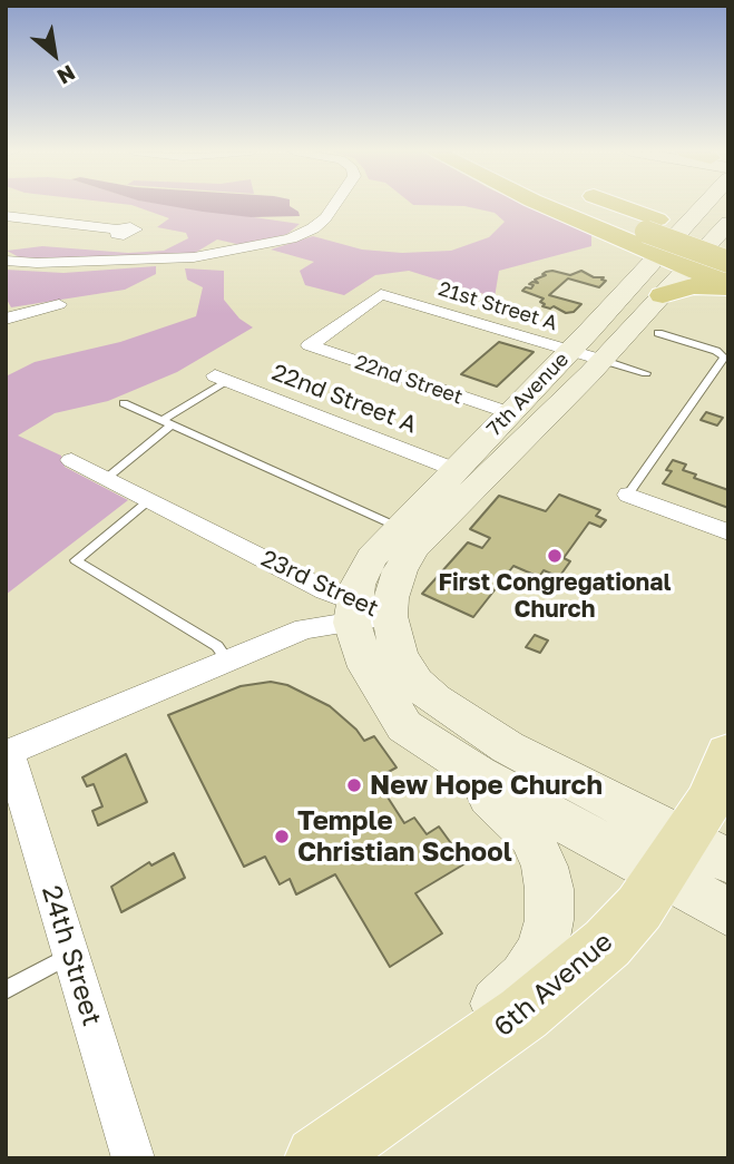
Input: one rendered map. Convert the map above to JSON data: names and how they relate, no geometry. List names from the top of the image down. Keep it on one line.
{"streets":{"main road":["7th Avenue","23rd Street","6th Avenue"],"street":["21st Street A","22nd Street","22nd Street A","24th Street"]},"crossings":[["21st Street A","22nd Street"],["21st Street A","7th Avenue"],["22nd Street","7th Avenue"],["7th Avenue","22nd Street A"],["7th Avenue","23rd Street"],["23rd Street","6th Avenue"]],"places":["First Congregational Church","New Hope Church","Temple Christian School"],"north":"bottom right"}
